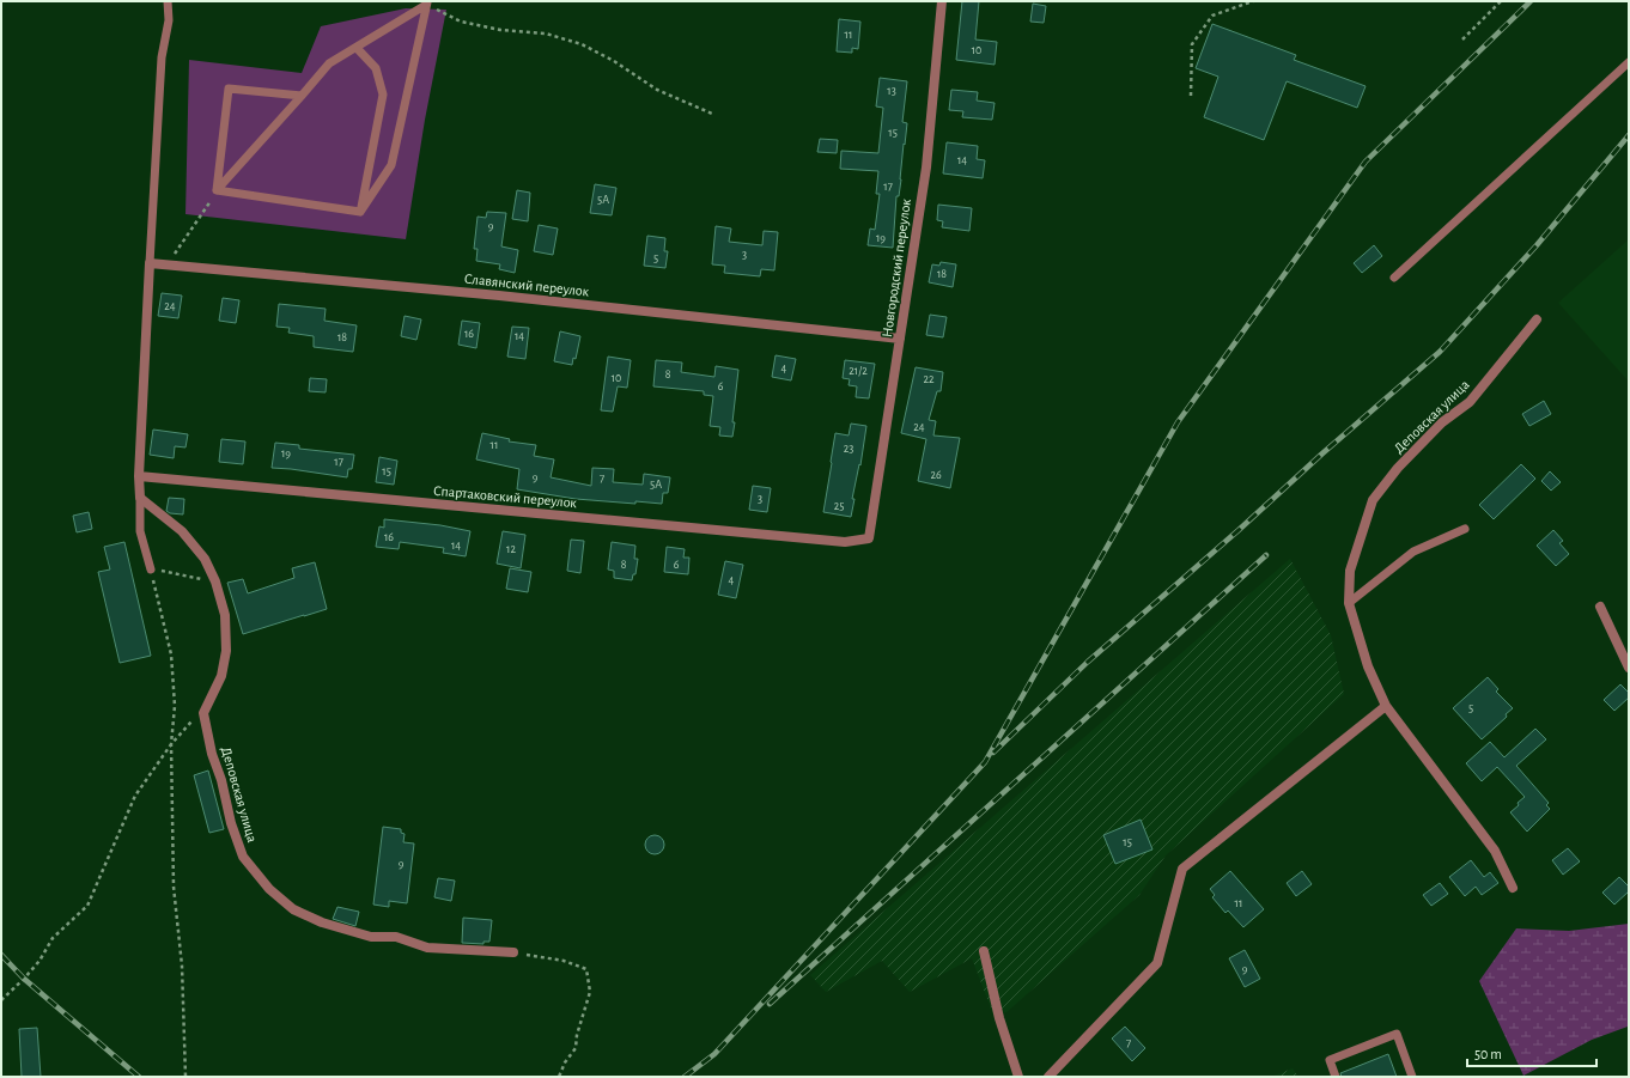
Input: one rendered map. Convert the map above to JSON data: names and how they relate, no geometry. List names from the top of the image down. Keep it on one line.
{"streets":{"street":["Новгородский переулок","Славянский переулок","Деповская улица","Спартаковский переулок"]},"crossings":[["Новгородский переулок","Славянский переулок"],["Новгородский переулок","Спартаковский переулок"]],"house_numbers":["11","10","13","15","14","17","5А","9","19","3","5","18","24","16","14","18","4","21/2","8","10","22","6","24","11","23","19","17","15","26","9","7","5А","3","25","16","14","12","8","6","4","5","15","9","11","9","7"],"scale_bar":"50 m"}
